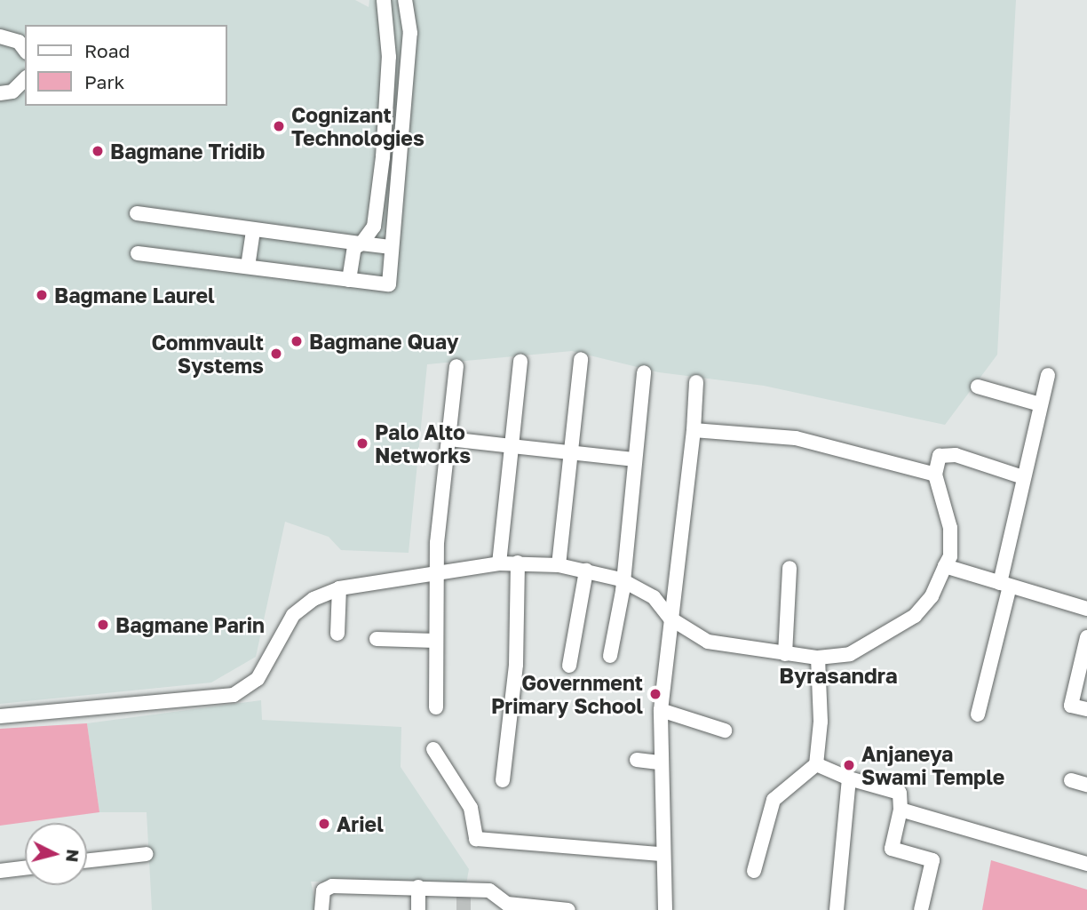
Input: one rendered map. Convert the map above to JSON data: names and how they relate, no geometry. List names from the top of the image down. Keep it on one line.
{"districts":["Byrasandra"],"places":["Cognizant Technologies","Bagmane Tridib","Bagmane Laurel","Bagmane Quay","Commvault Systems","Palo Alto Networks","Bagmane Parin","Government Primary School","Anjaneya Swami Temple","Ariel"],"legend":["Road","Park"],"north":"right"}
